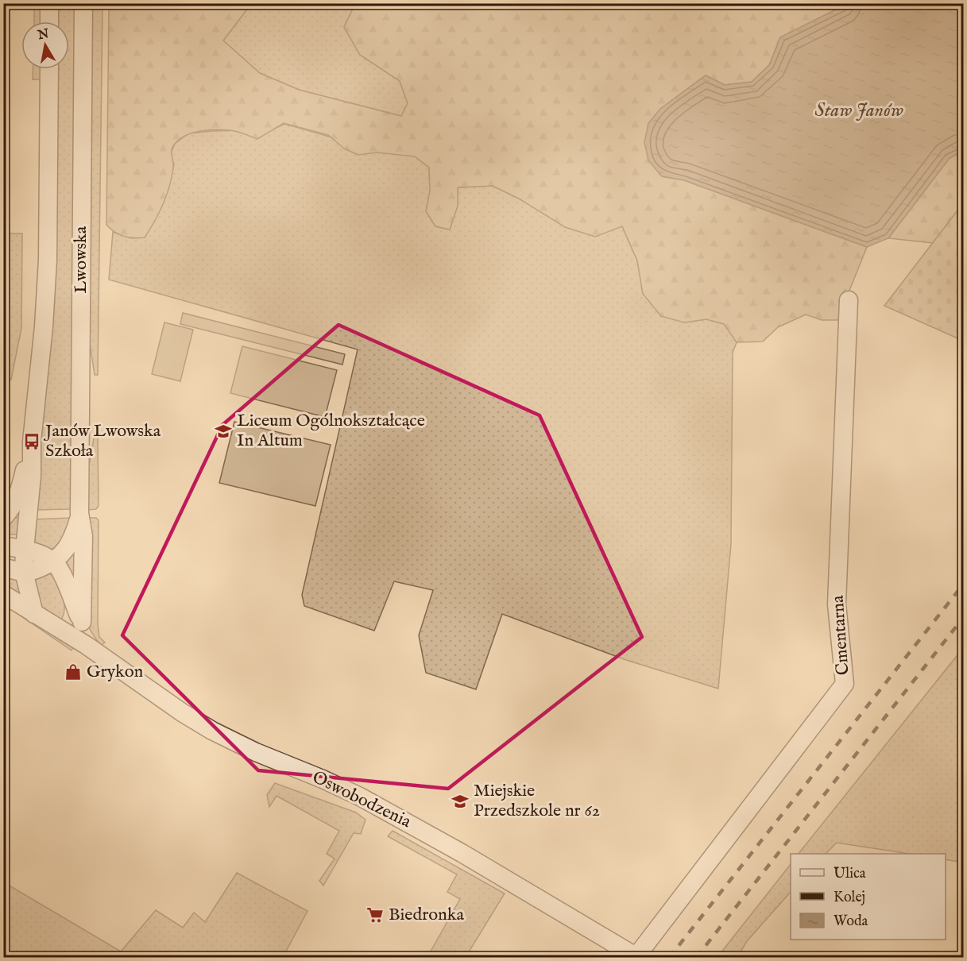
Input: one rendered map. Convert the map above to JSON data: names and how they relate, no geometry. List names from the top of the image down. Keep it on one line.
{"streets":{"street":["Lwowska","Cmentarna","Oswobodzenia"]},"crossings":[["Lwowska","Oswobodzenia"],["Cmentarna","Oswobodzenia"]],"water":["Staw Janów"],"places":{"school or university":["Liceum Ogólnokształcące In Altum","Miejskie Przedszkole nr 62"],"bus stop":["Janów Lwowska Szkoła"],"shop":["Grykon"],"supermarket":["Biedronka"]},"legend":["Ulica","Kolej","Woda"],"north":"top"}
